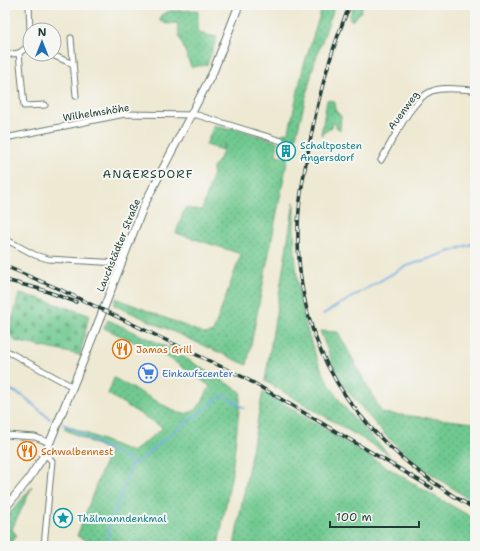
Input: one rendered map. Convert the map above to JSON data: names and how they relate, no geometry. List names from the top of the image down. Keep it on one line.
{"streets":{"main road":["Lauchstädter Straße"],"street":["Auenweg","Wilhelmshöhe"]},"crossings":[["Wilhelmshöhe","Lauchstädter Straße"]],"districts":["ANGERSDORF"],"places":{"building":["Schaltposten Angersdorf"],"restaurant":["Jamas Grill","Schwalbennest"],"supermarket":["Einkaufscenter"],"place":["Thälmanndenkmal"]},"scale_bar":"100 m","north":"top"}
